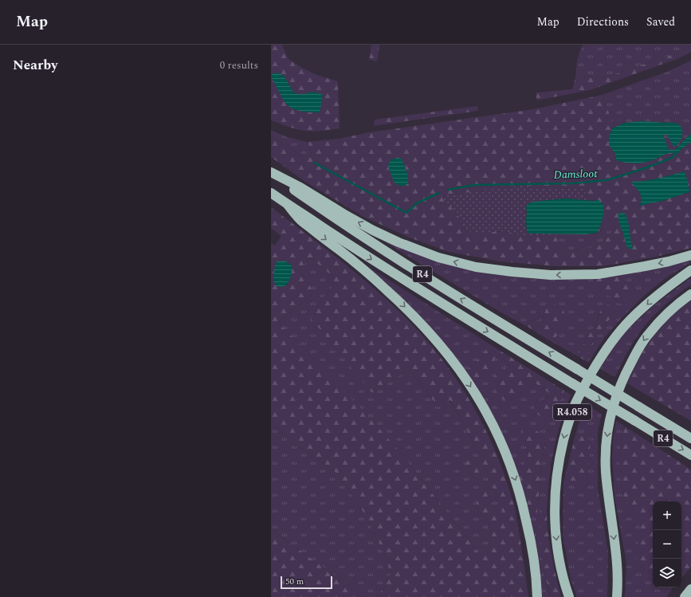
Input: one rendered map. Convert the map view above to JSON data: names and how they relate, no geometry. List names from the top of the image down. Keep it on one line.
{"streets":{"highway":["R4","R4.058"]},"water":["Damsloot"],"scale_bar":"50 m","page":{"header":"Map","nav":["Map","Directions","Saved"],"heading":["Nearby","0 results"],"map_buttons":["+","−"],"scale":"50 m"}}
